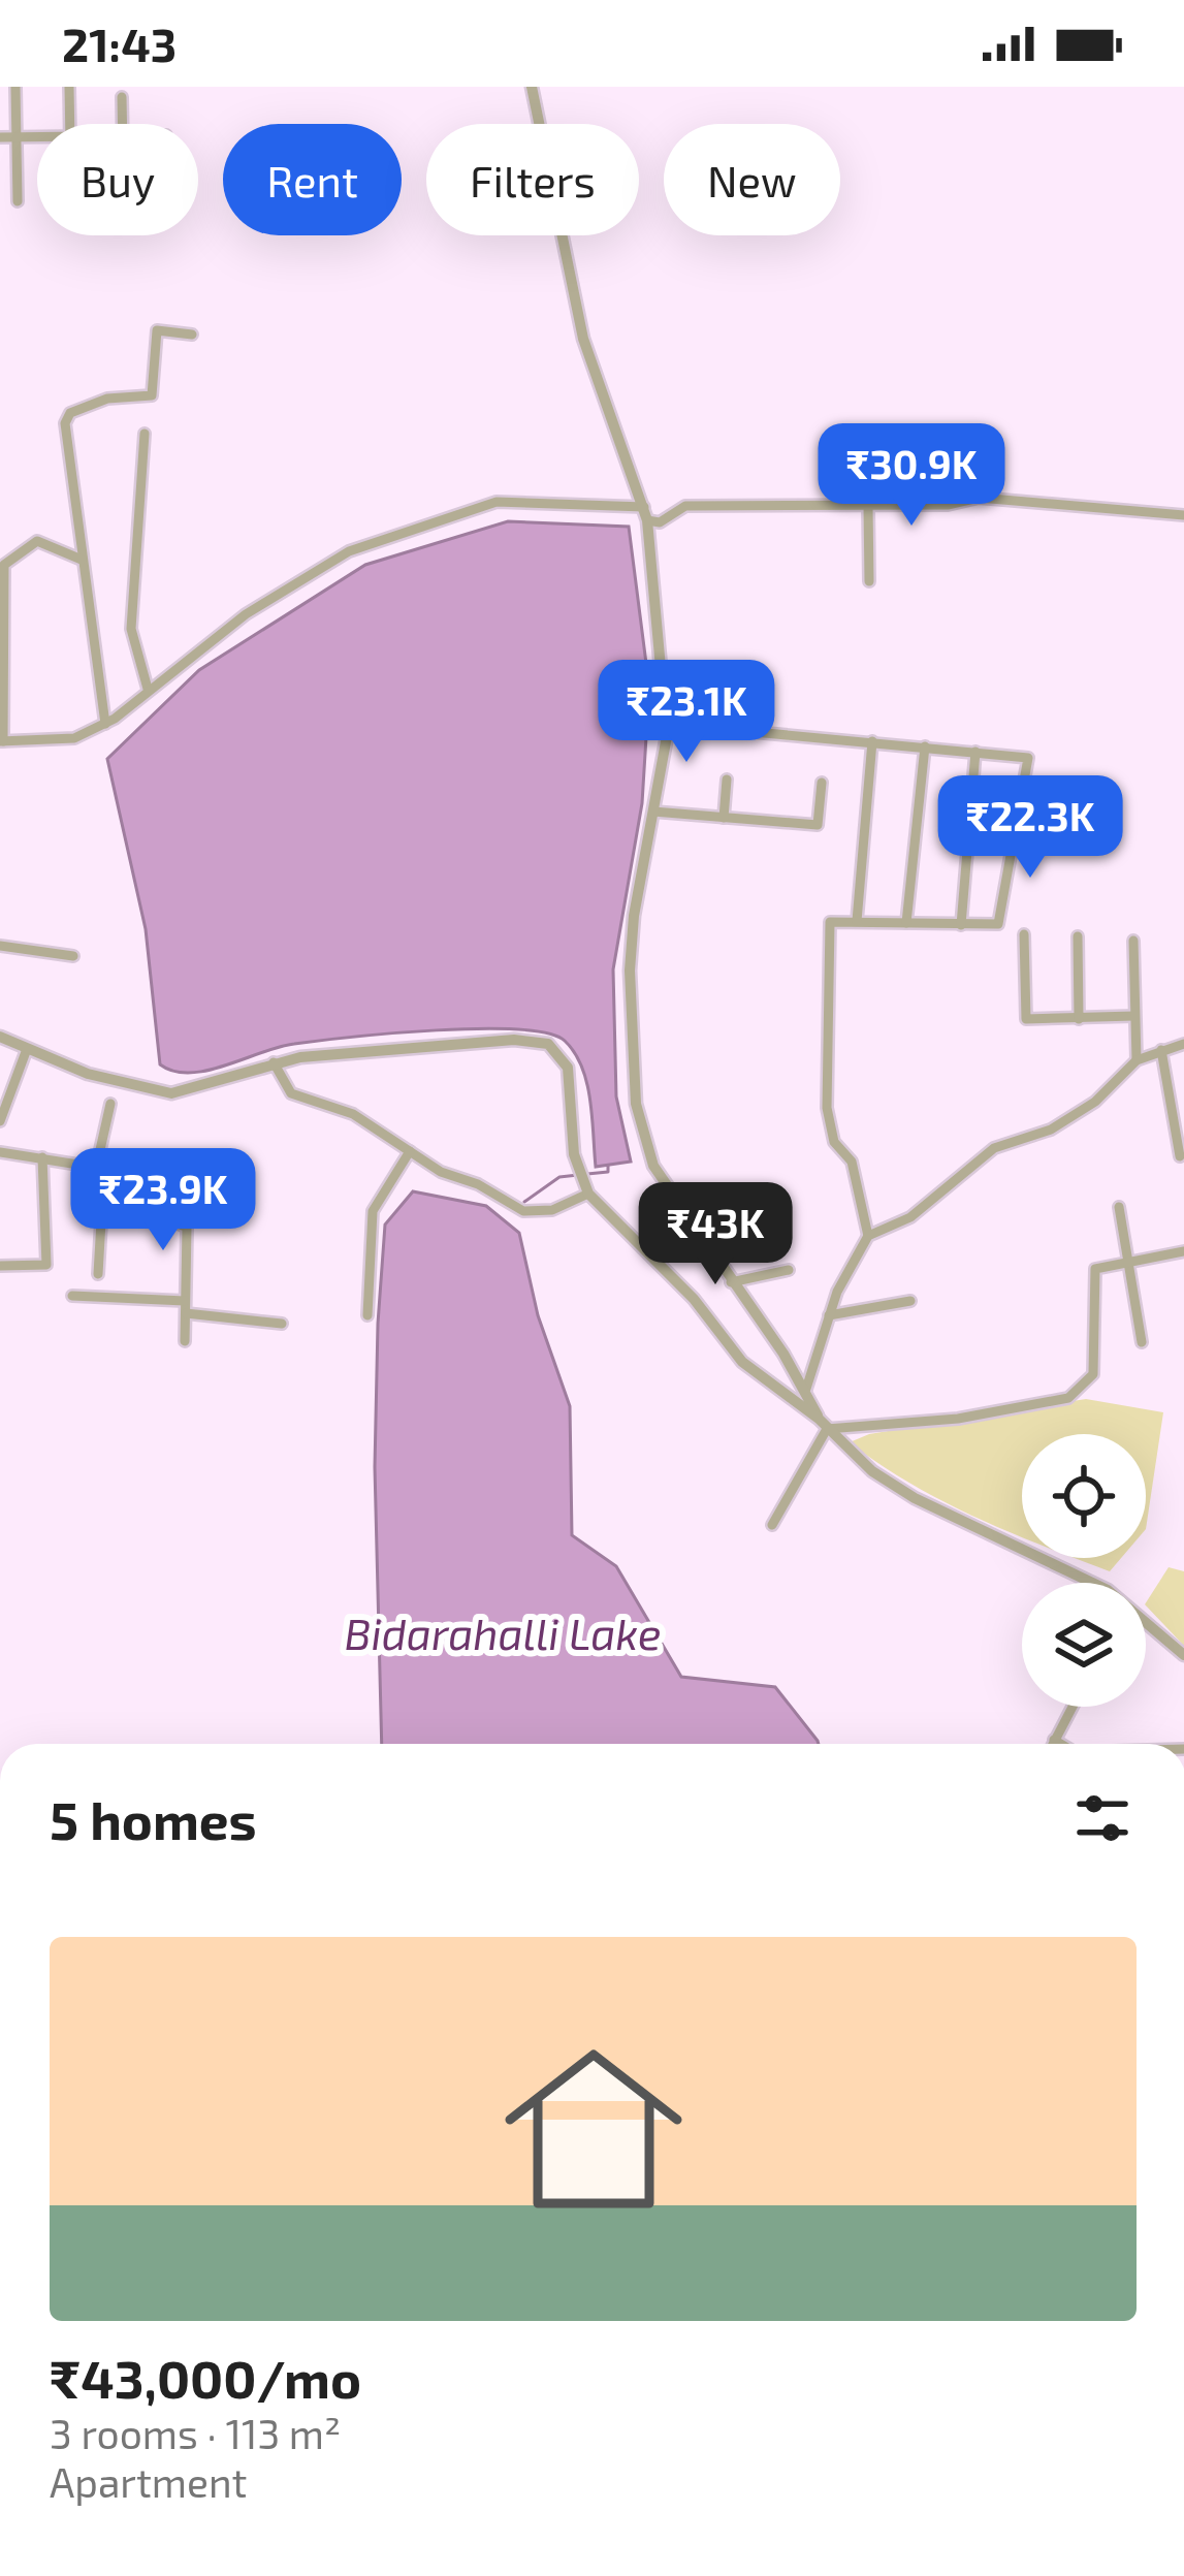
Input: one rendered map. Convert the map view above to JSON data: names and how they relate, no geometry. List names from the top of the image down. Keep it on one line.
{"water":["Bidarahalli Lake"],"page":{"status":"21:43","chip":["Buy","Rent","Filters","New"],"price":["₹30.9K","₹23.1K","₹22.3K","₹23.9K","₹43K"],"heading":"5 homes","list":[{"name":"₹43,000/mo","note":"3 rooms · 113 m² · Apartment"}]}}
